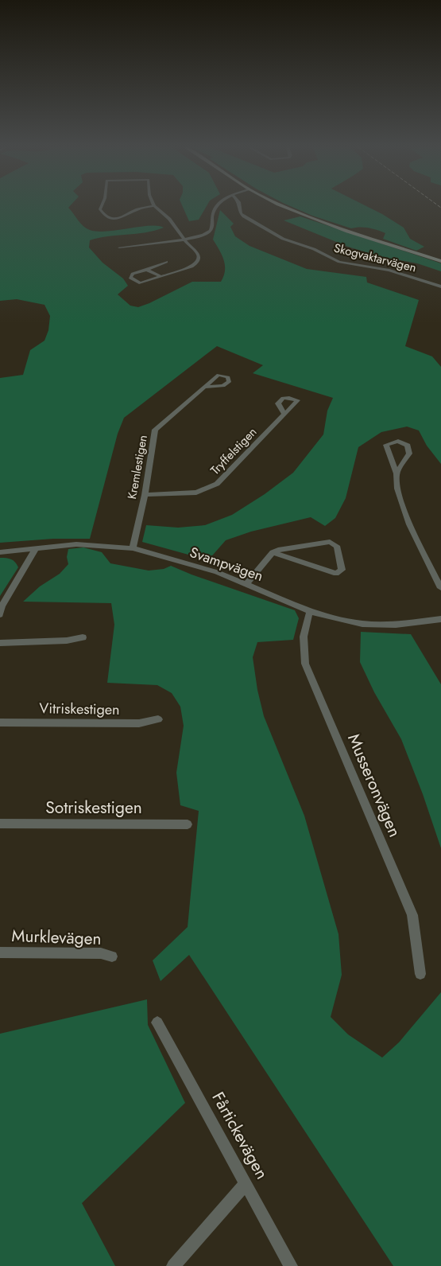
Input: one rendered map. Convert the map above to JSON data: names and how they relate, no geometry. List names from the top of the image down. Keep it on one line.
{"streets":{"street":["Skogvaktarvägen","Tryffelstigen","Kremlestigen","Svampvägen","Vitriskestigen","Musseronvägen","Sotriskestigen","Murklevägen","Fårtickevägen"]},"crossings":[["Tryffelstigen","Kremlestigen"],["Kremlestigen","Svampvägen"],["Svampvägen","Musseronvägen"]]}
